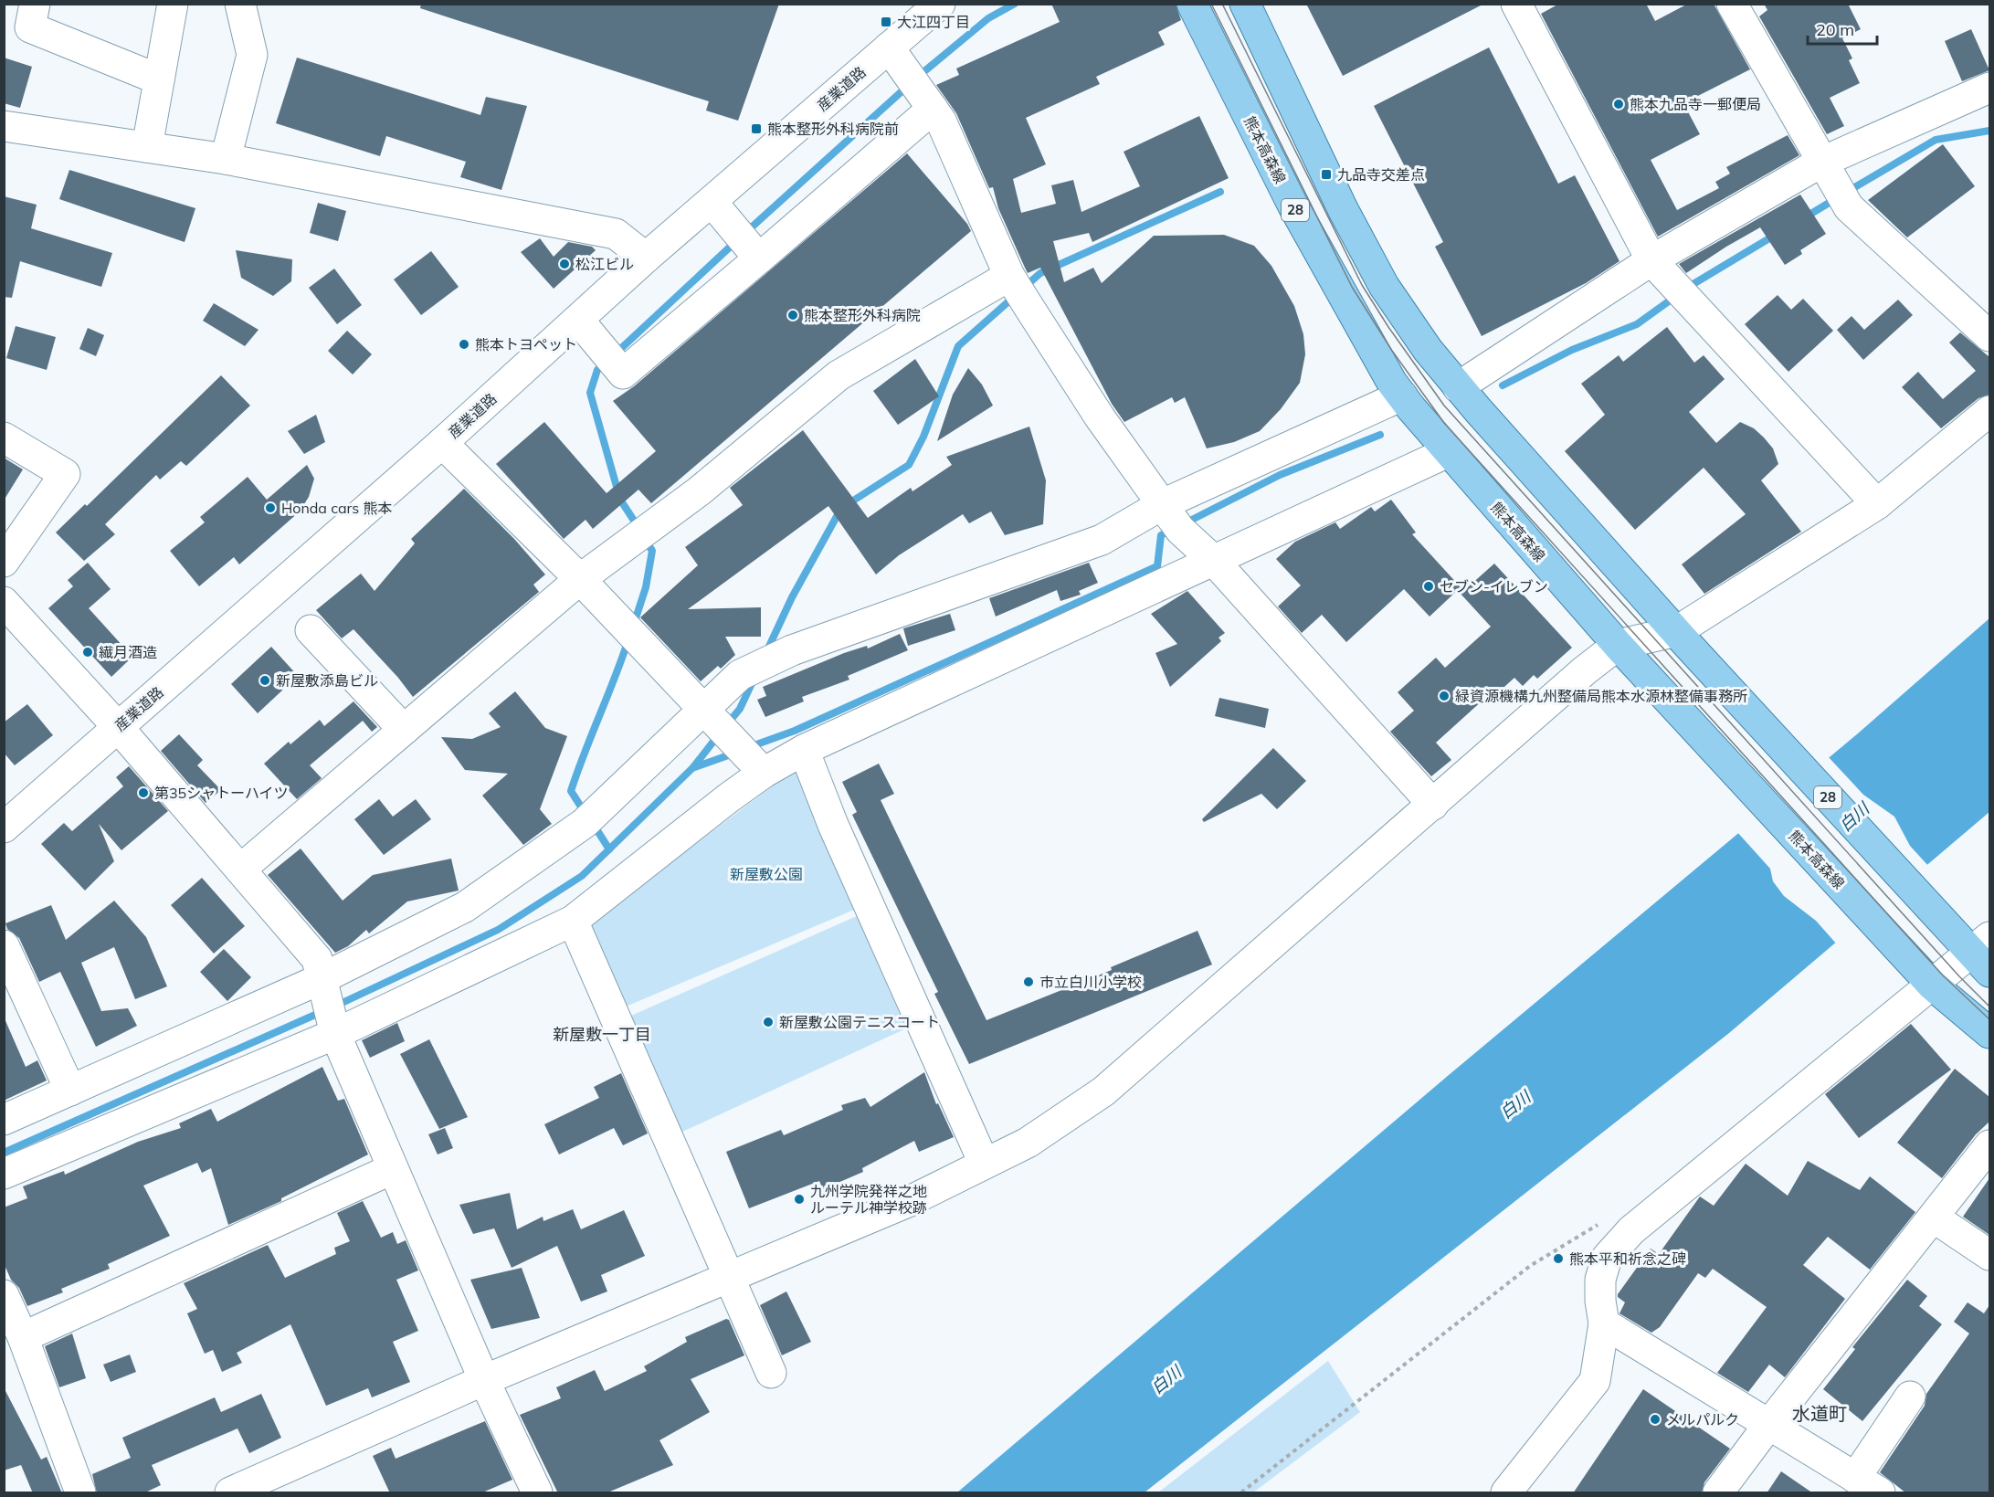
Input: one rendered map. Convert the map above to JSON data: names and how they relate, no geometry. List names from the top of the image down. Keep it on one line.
{"streets":{"main road":["熊本高森線","28"],"street":["産業道路"]},"districts":["新屋敷一丁目","水道町"],"water":["白川"],"parks":["新屋敷公園"],"places":{"transit":["大江四丁目","熊本整形外科病院前","九品寺交差点"],"other":["熊本九品寺一郵便局","松江ビル","熊本整形外科病院","熊本トヨペット","Honda cars 熊本","セブン-イレブン","繊月酒造","新屋敷添島ビル","緑資源機構九州整備局熊本水源林整備事務所","第35シャトーハイツ","市立白川小学校","新屋敷公園テニスコート","九州学院発祥之地 ルーテル神学校跡","熊本平和祈念之碑","メルパルク"]},"scale_bar":"20 m"}
